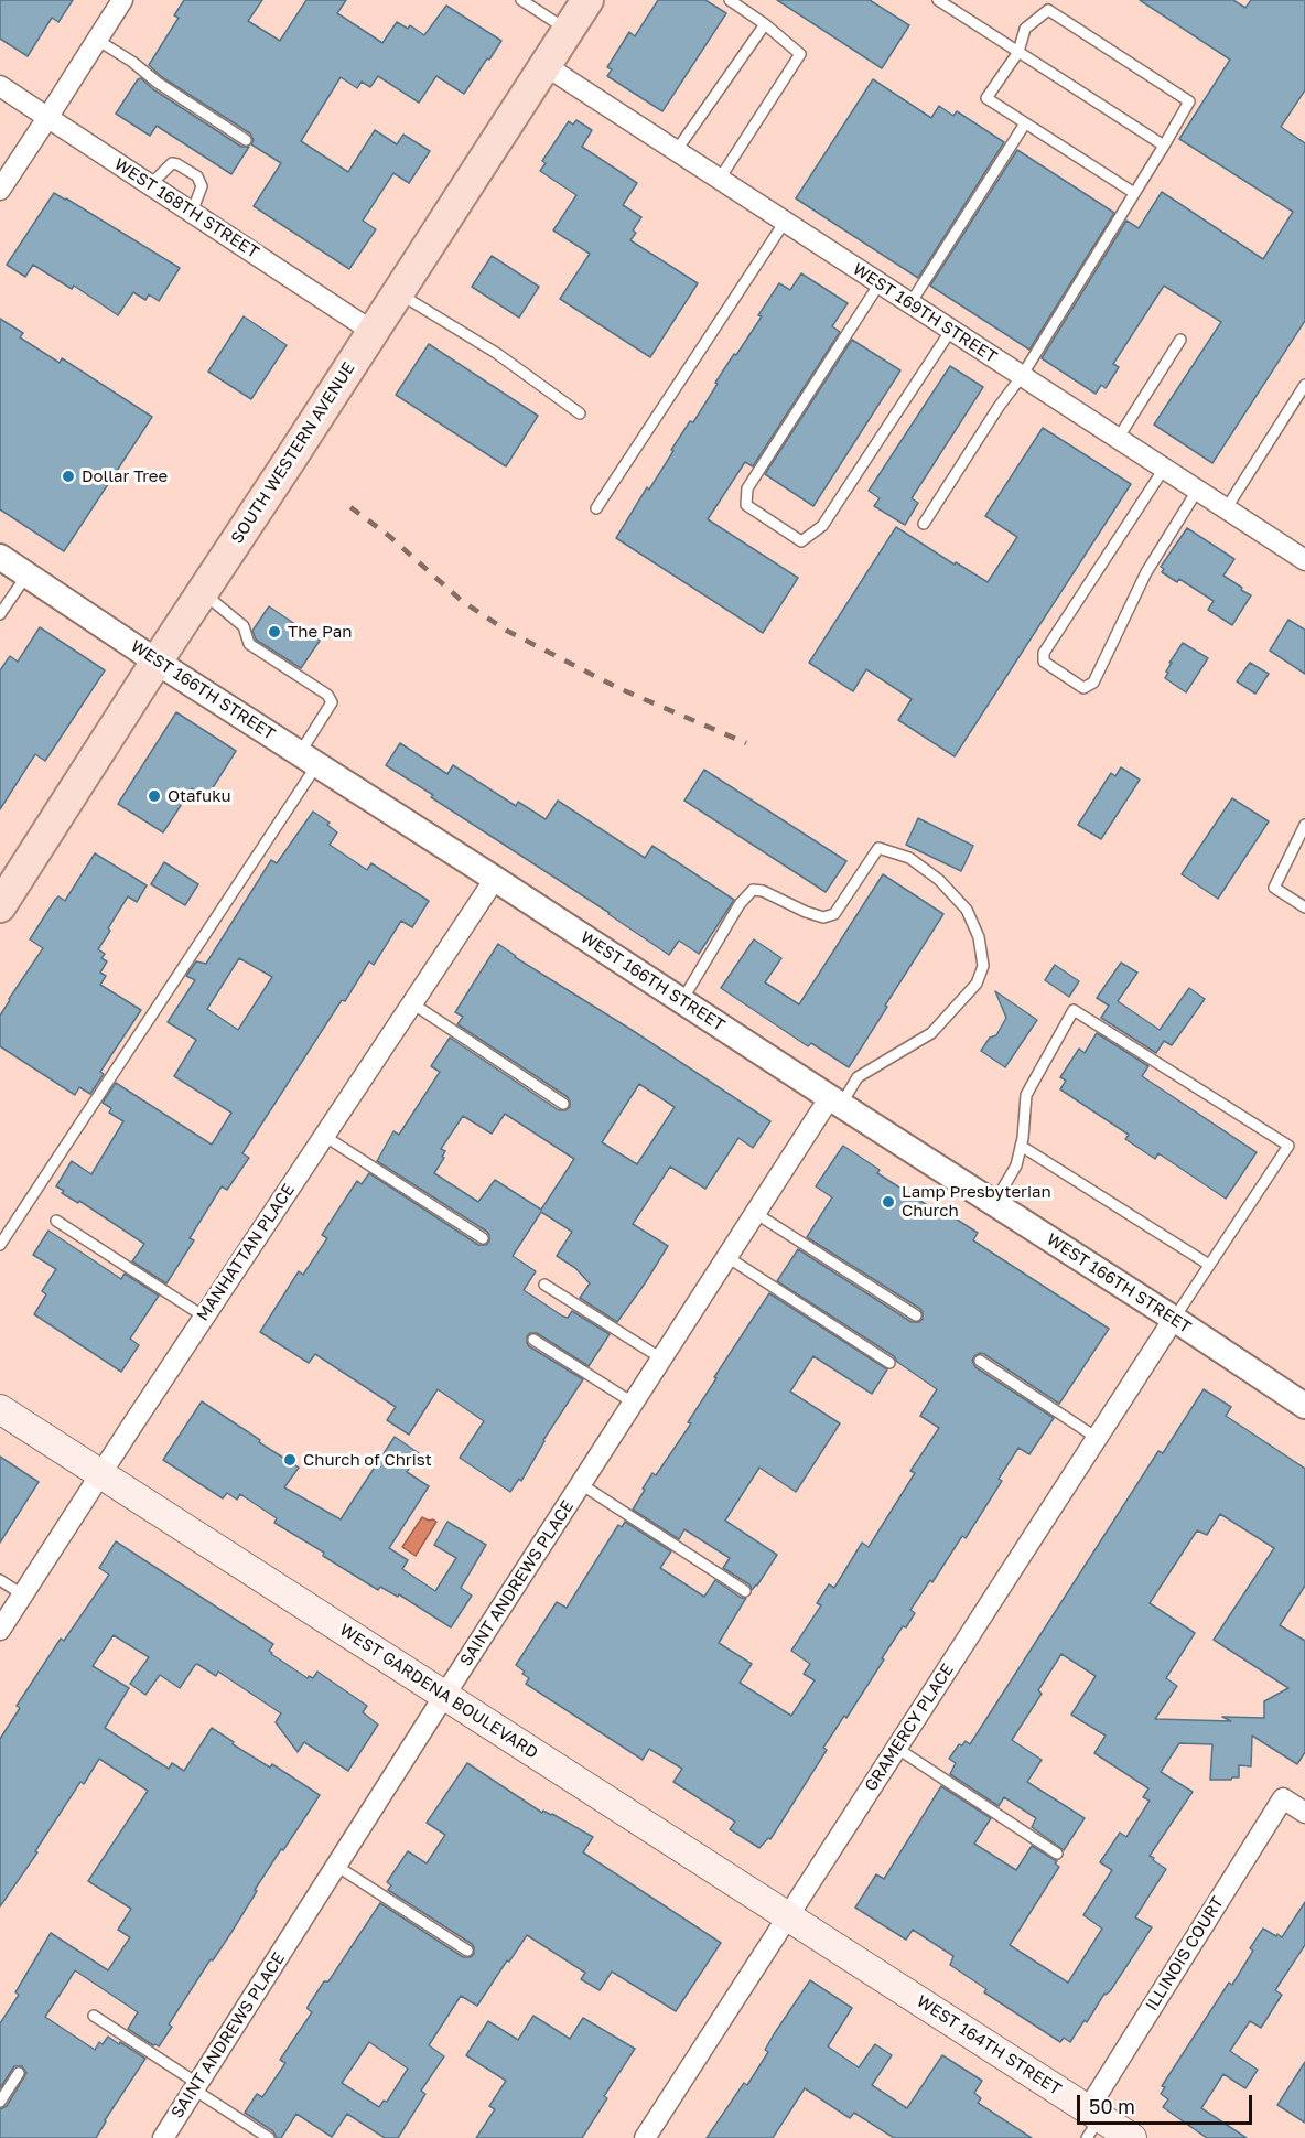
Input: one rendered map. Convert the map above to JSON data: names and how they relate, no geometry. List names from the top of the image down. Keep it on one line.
{"streets":{"main road":["SOUTH WESTERN AVENUE","WEST GARDENA BOULEVARD","WEST 164TH STREET"],"street":["WEST 168TH STREET","WEST 169TH STREET","WEST 166TH STREET","MANHATTAN PLACE","SAINT ANDREWS PLACE","GRAMERCY PLACE","ILLINOIS COURT"]},"crossings":[["WEST 168TH STREET","SOUTH WESTERN AVENUE"],["WEST 169TH STREET","SOUTH WESTERN AVENUE"],["SOUTH WESTERN AVENUE","WEST 166TH STREET"],["WEST 166TH STREET","MANHATTAN PLACE"],["WEST 166TH STREET","SAINT ANDREWS PLACE"],["WEST 166TH STREET","GRAMERCY PLACE"],["MANHATTAN PLACE","WEST GARDENA BOULEVARD"],["SAINT ANDREWS PLACE","WEST GARDENA BOULEVARD"],["WEST GARDENA BOULEVARD","GRAMERCY PLACE"],["WEST GARDENA BOULEVARD","WEST 164TH STREET"],["ILLINOIS COURT","WEST 164TH STREET"]],"places":["Dollar Tree","The Pan","Otafuku","Lamp Presbyterian Church","Church of Christ"],"scale_bar":"50 m"}
